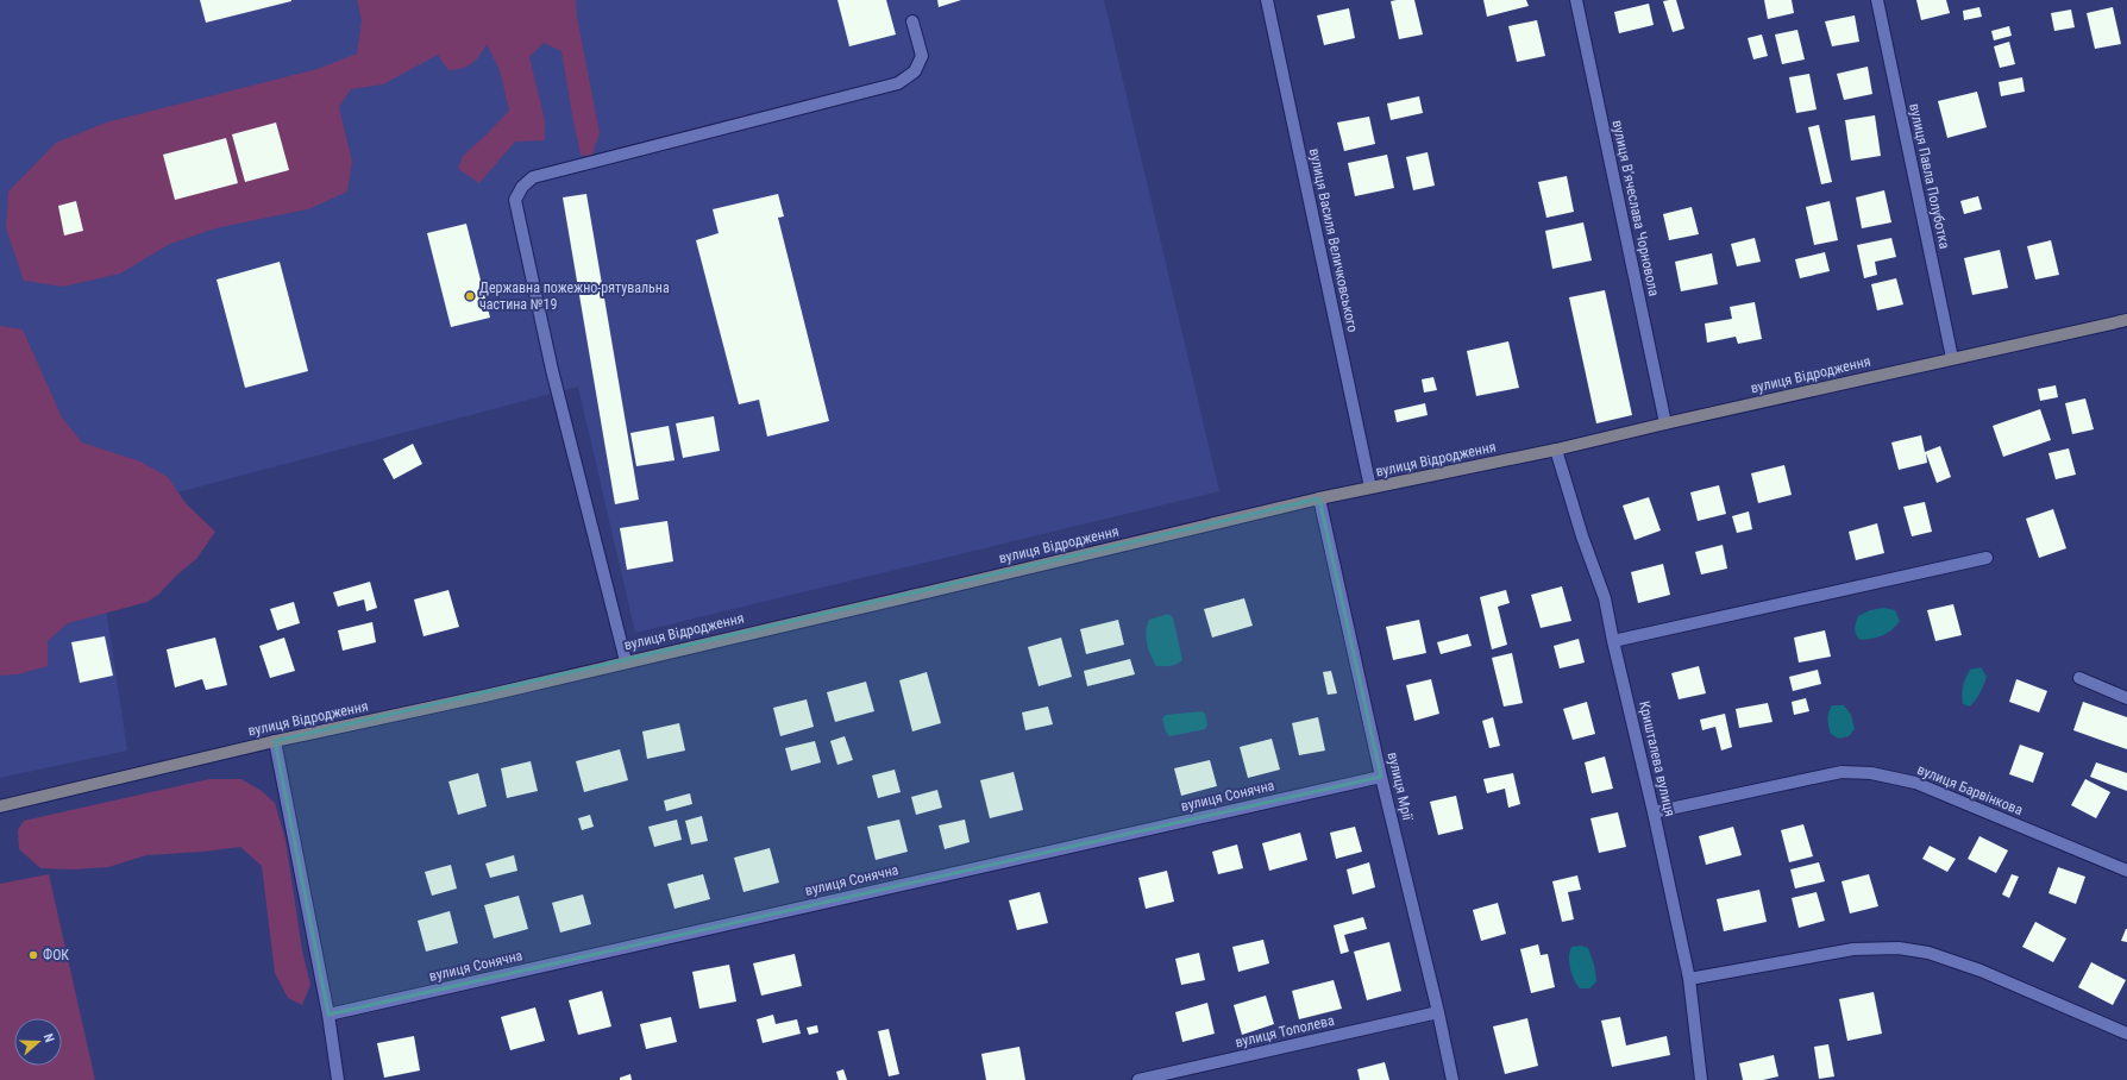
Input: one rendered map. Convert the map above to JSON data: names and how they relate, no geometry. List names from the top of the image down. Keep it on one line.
{"streets":{"street":["вулиця Павла Полуботка","вулиця Вʼячеслава Чорновола","вулиця Василя Величковського","вулиця Відродження","Кришталева вулиця","вулиця Мрії","вулиця Барвінкова","вулиця Сонячна","вулиця Тополева"]},"crossings":[["вулиця Павла Полуботка","вулиця Відродження"],["вулиця Вʼячеслава Чорновола","вулиця Відродження"],["вулиця Василя Величковського","вулиця Відродження"],["вулиця Відродження","Кришталева вулиця"],["вулиця Відродження","вулиця Мрії"],["Кришталева вулиця","вулиця Барвінкова"],["вулиця Мрії","вулиця Сонячна"],["вулиця Мрії","вулиця Тополева"]],"places":["Державна пожежно-рятувальна частина №19","ФОК"],"north":"right"}
